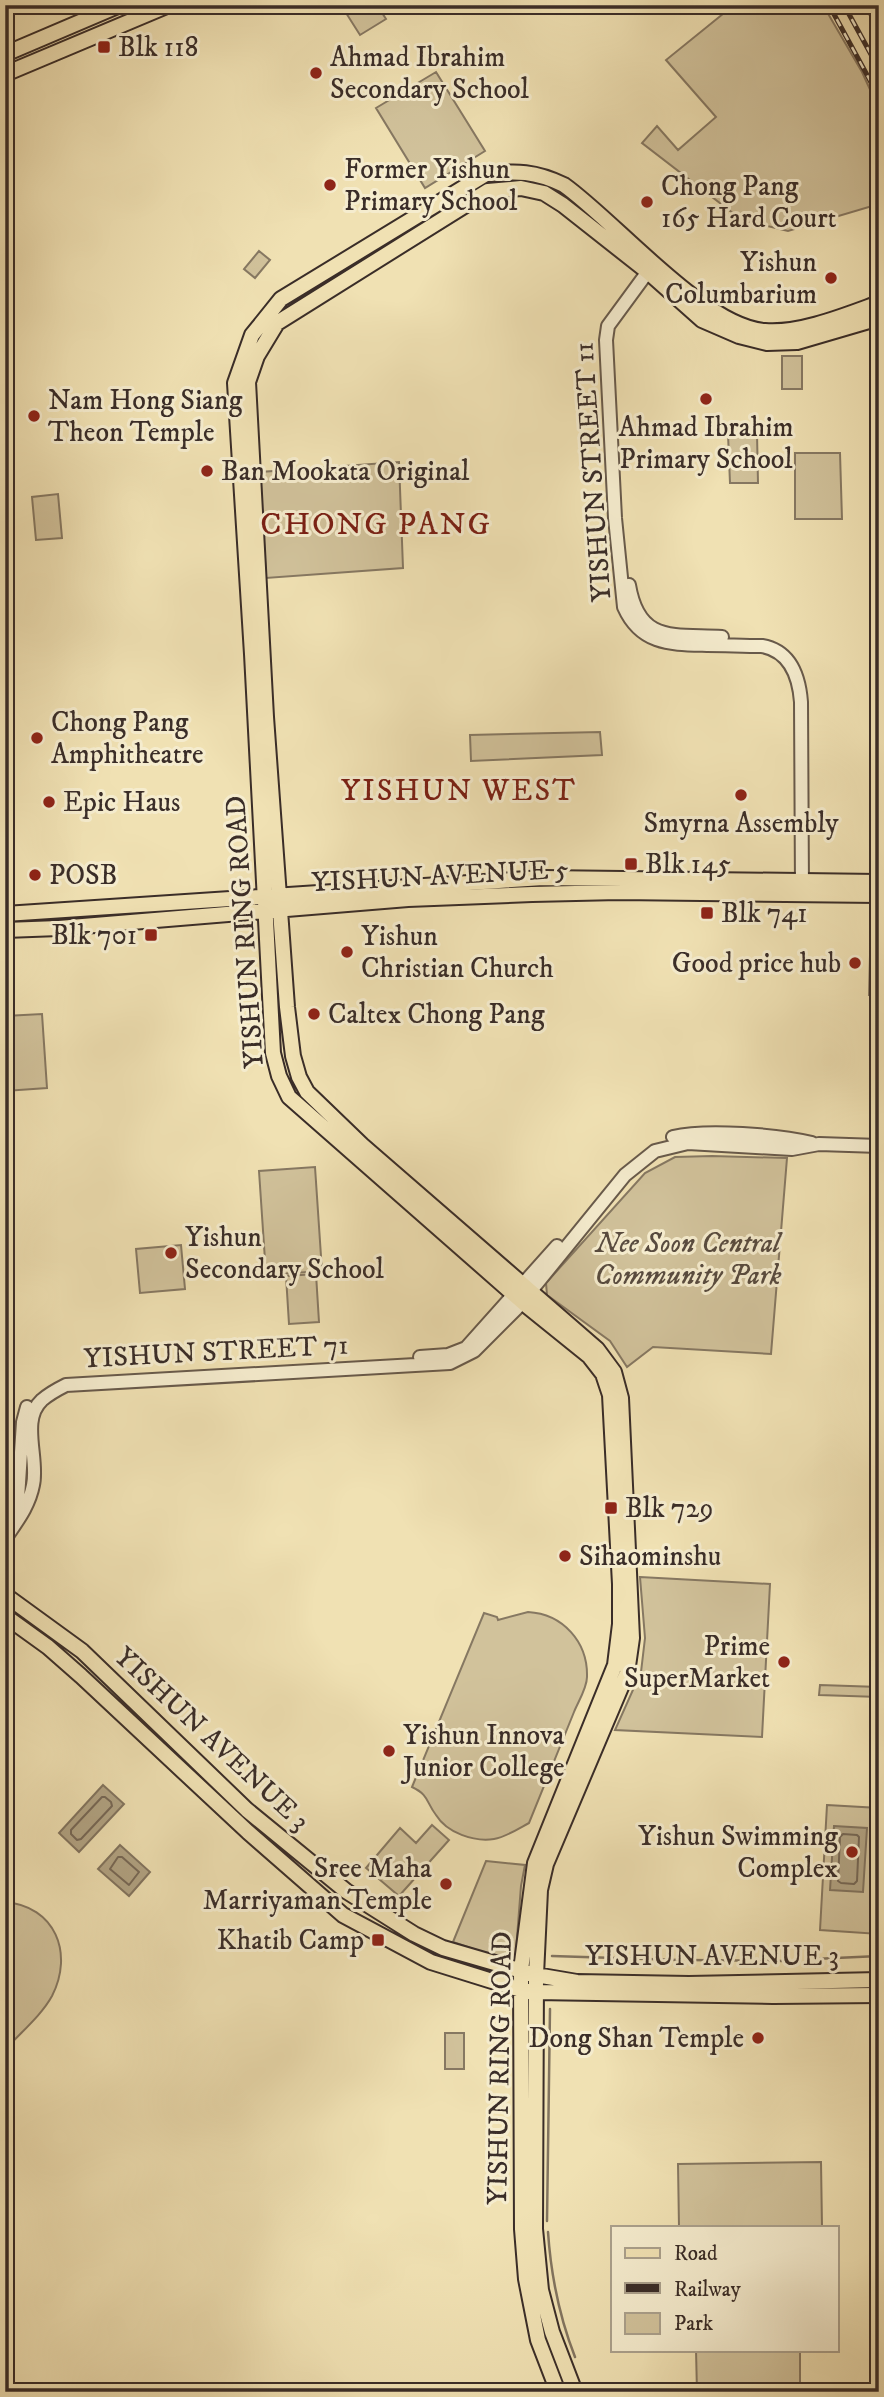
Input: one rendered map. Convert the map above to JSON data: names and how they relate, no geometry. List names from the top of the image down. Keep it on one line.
{"streets":{"main road":["YISHUN AVENUE 5","YISHUN RING ROAD","YISHUN AVENUE 3"],"street":["YISHUN STREET 11","YISHUN STREET 71"]},"crossings":[["YISHUN STREET 11","YISHUN AVENUE 5"],["YISHUN STREET 11","YISHUN RING ROAD"],["YISHUN AVENUE 5","YISHUN RING ROAD"],["YISHUN RING ROAD","YISHUN STREET 71"],["YISHUN RING ROAD","YISHUN AVENUE 3"]],"districts":["CHONG PANG","YISHUN WEST"],"parks":["Nee Soon Central Community Park"],"places":{"transit":["Blk 118","Blk 145","Blk 741","Blk 701","Blk 729","Khatib Camp"],"other":["Ahmad Ibrahim Secondary School","Former Yishun Primary School","Chong Pang 165 Hard Court","Yishun Columbarium","Ahmad Ibrahim Primary School","Nam Hong Siang Theon Temple","Ban Mookata Original","Chong Pang Amphitheatre","Smyrna Assembly","Epic Haus","POSB","Yishun Christian Church","Good price hub","Caltex Chong Pang","Yishun Secondary School","Sihaominshu","Prime SuperMarket","Yishun Innova Junior College","Yishun Swimming Complex","Sree Maha Marriyaman Temple","Dong Shan Temple"]},"legend":["Road","Railway","Park"]}
